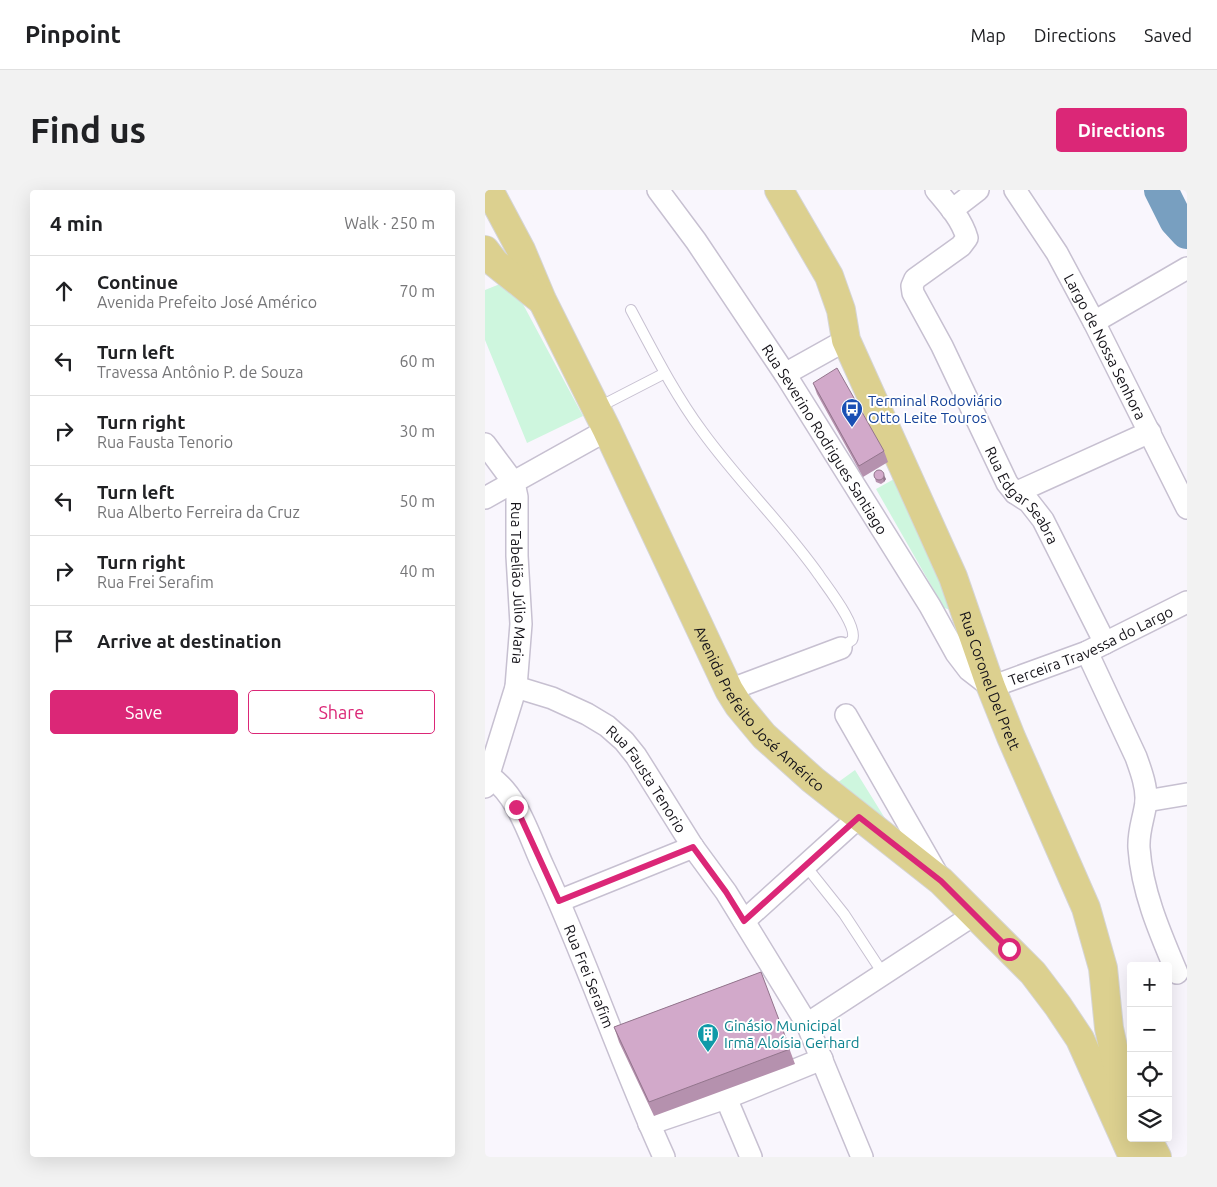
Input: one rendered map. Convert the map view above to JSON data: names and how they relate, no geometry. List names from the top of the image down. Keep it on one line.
{"streets":{"main road":["Rua Coronel Del Prett","Avenida Prefeito José Américo"],"street":["Largo de Nossa Senhora","Rua Severino Rodrigues Santiago","Rua Edgar Seabra","Rua Tabelião Júlio Maria","Terceira Travessa do Largo","Rua Fausta Tenorio","Rua Frei Serafim"]},"crossings":[["Rua Severino Rodrigues Santiago","Terceira Travessa do Largo"],["Rua Severino Rodrigues Santiago","Rua Coronel Del Prett"],["Rua Edgar Seabra","Terceira Travessa do Largo"],["Rua Tabelião Júlio Maria","Rua Fausta Tenorio"],["Rua Tabelião Júlio Maria","Rua Frei Serafim"],["Terceira Travessa do Largo","Rua Coronel Del Prett"]],"places":{"bus stop":["Terminal Rodoviário Otto Leite Touros"],"building":["Ginásio Municipal Irmã Aloísia Gerhard"]},"page":{"header":"Pinpoint","nav":["Map","Directions","Saved"],"buttons":["Directions",["Save","Share"]],"title":"Find us","heading":["4 min","Walk · 250 m"],"list":[["Continue","Avenida Prefeito José Américo","70 m"],["Turn left","Travessa Antônio P. de Souza","60 m"],["Turn right","Rua Fausta Tenorio","30 m"],["Turn left","Rua Alberto Ferreira da Cruz","50 m"],["Turn right","Rua Frei Serafim","40 m"],"Arrive at destination"],"map_buttons":["+","−"]}}
